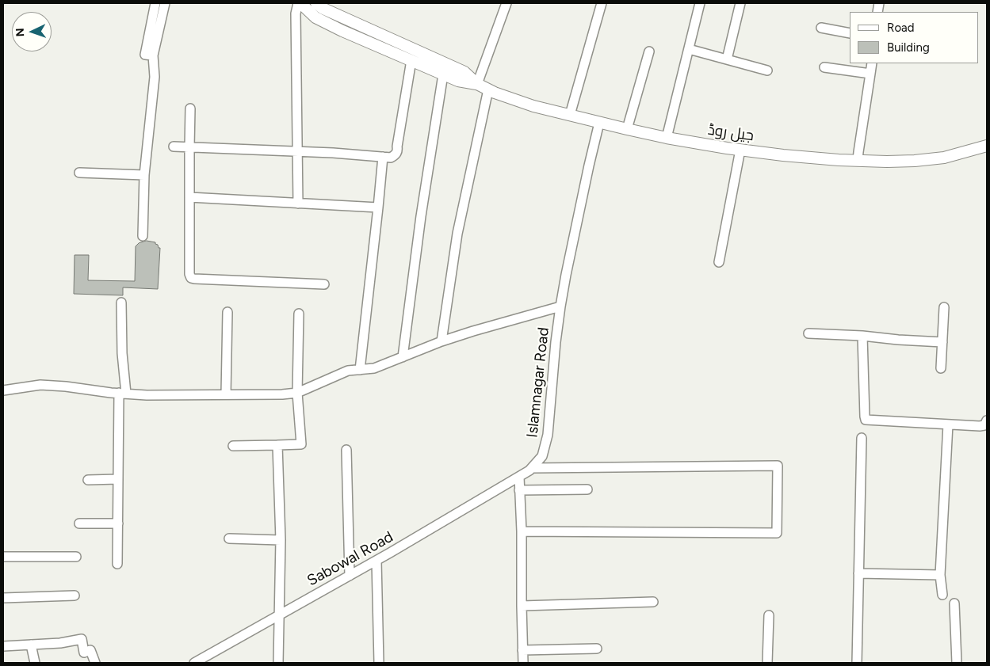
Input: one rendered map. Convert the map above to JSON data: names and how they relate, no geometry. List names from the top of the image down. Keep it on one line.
{"streets":{"main road":["جیل روڈ"],"street":["Islamnagar Road","Sabowal Road"]},"crossings":[["جیل روڈ","Islamnagar Road"],["Islamnagar Road","Sabowal Road"]],"legend":["Road","Building"],"north":"left"}
